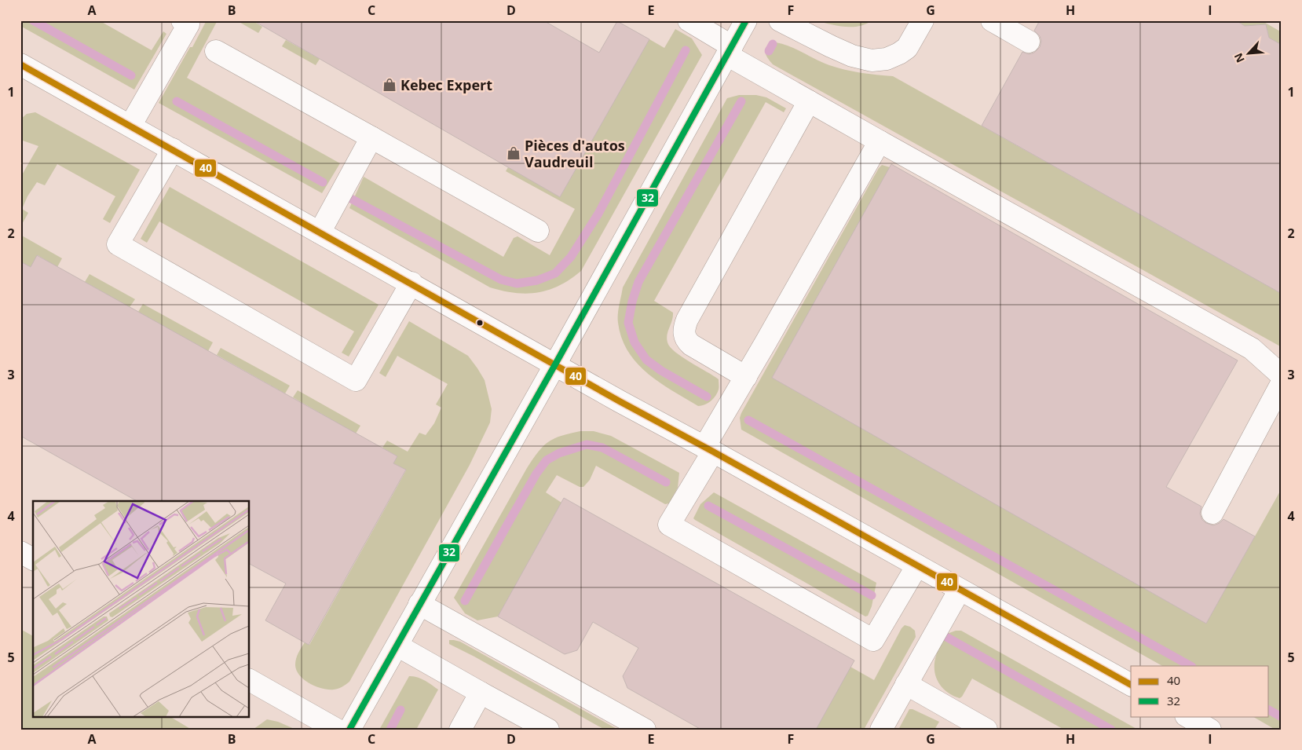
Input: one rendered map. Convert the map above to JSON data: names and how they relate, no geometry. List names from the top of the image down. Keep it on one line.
{"places":{"shop":["Kebec Expert","Pièces d'autos Vaudreuil"]},"lines":["transit line 32","transit line 40"],"legend":["40","32"],"north":"bottom left","grid":{"columns":["A","B","C","D","E","F","G","H","I"],"rows":["1","2","3","4","5"]}}
